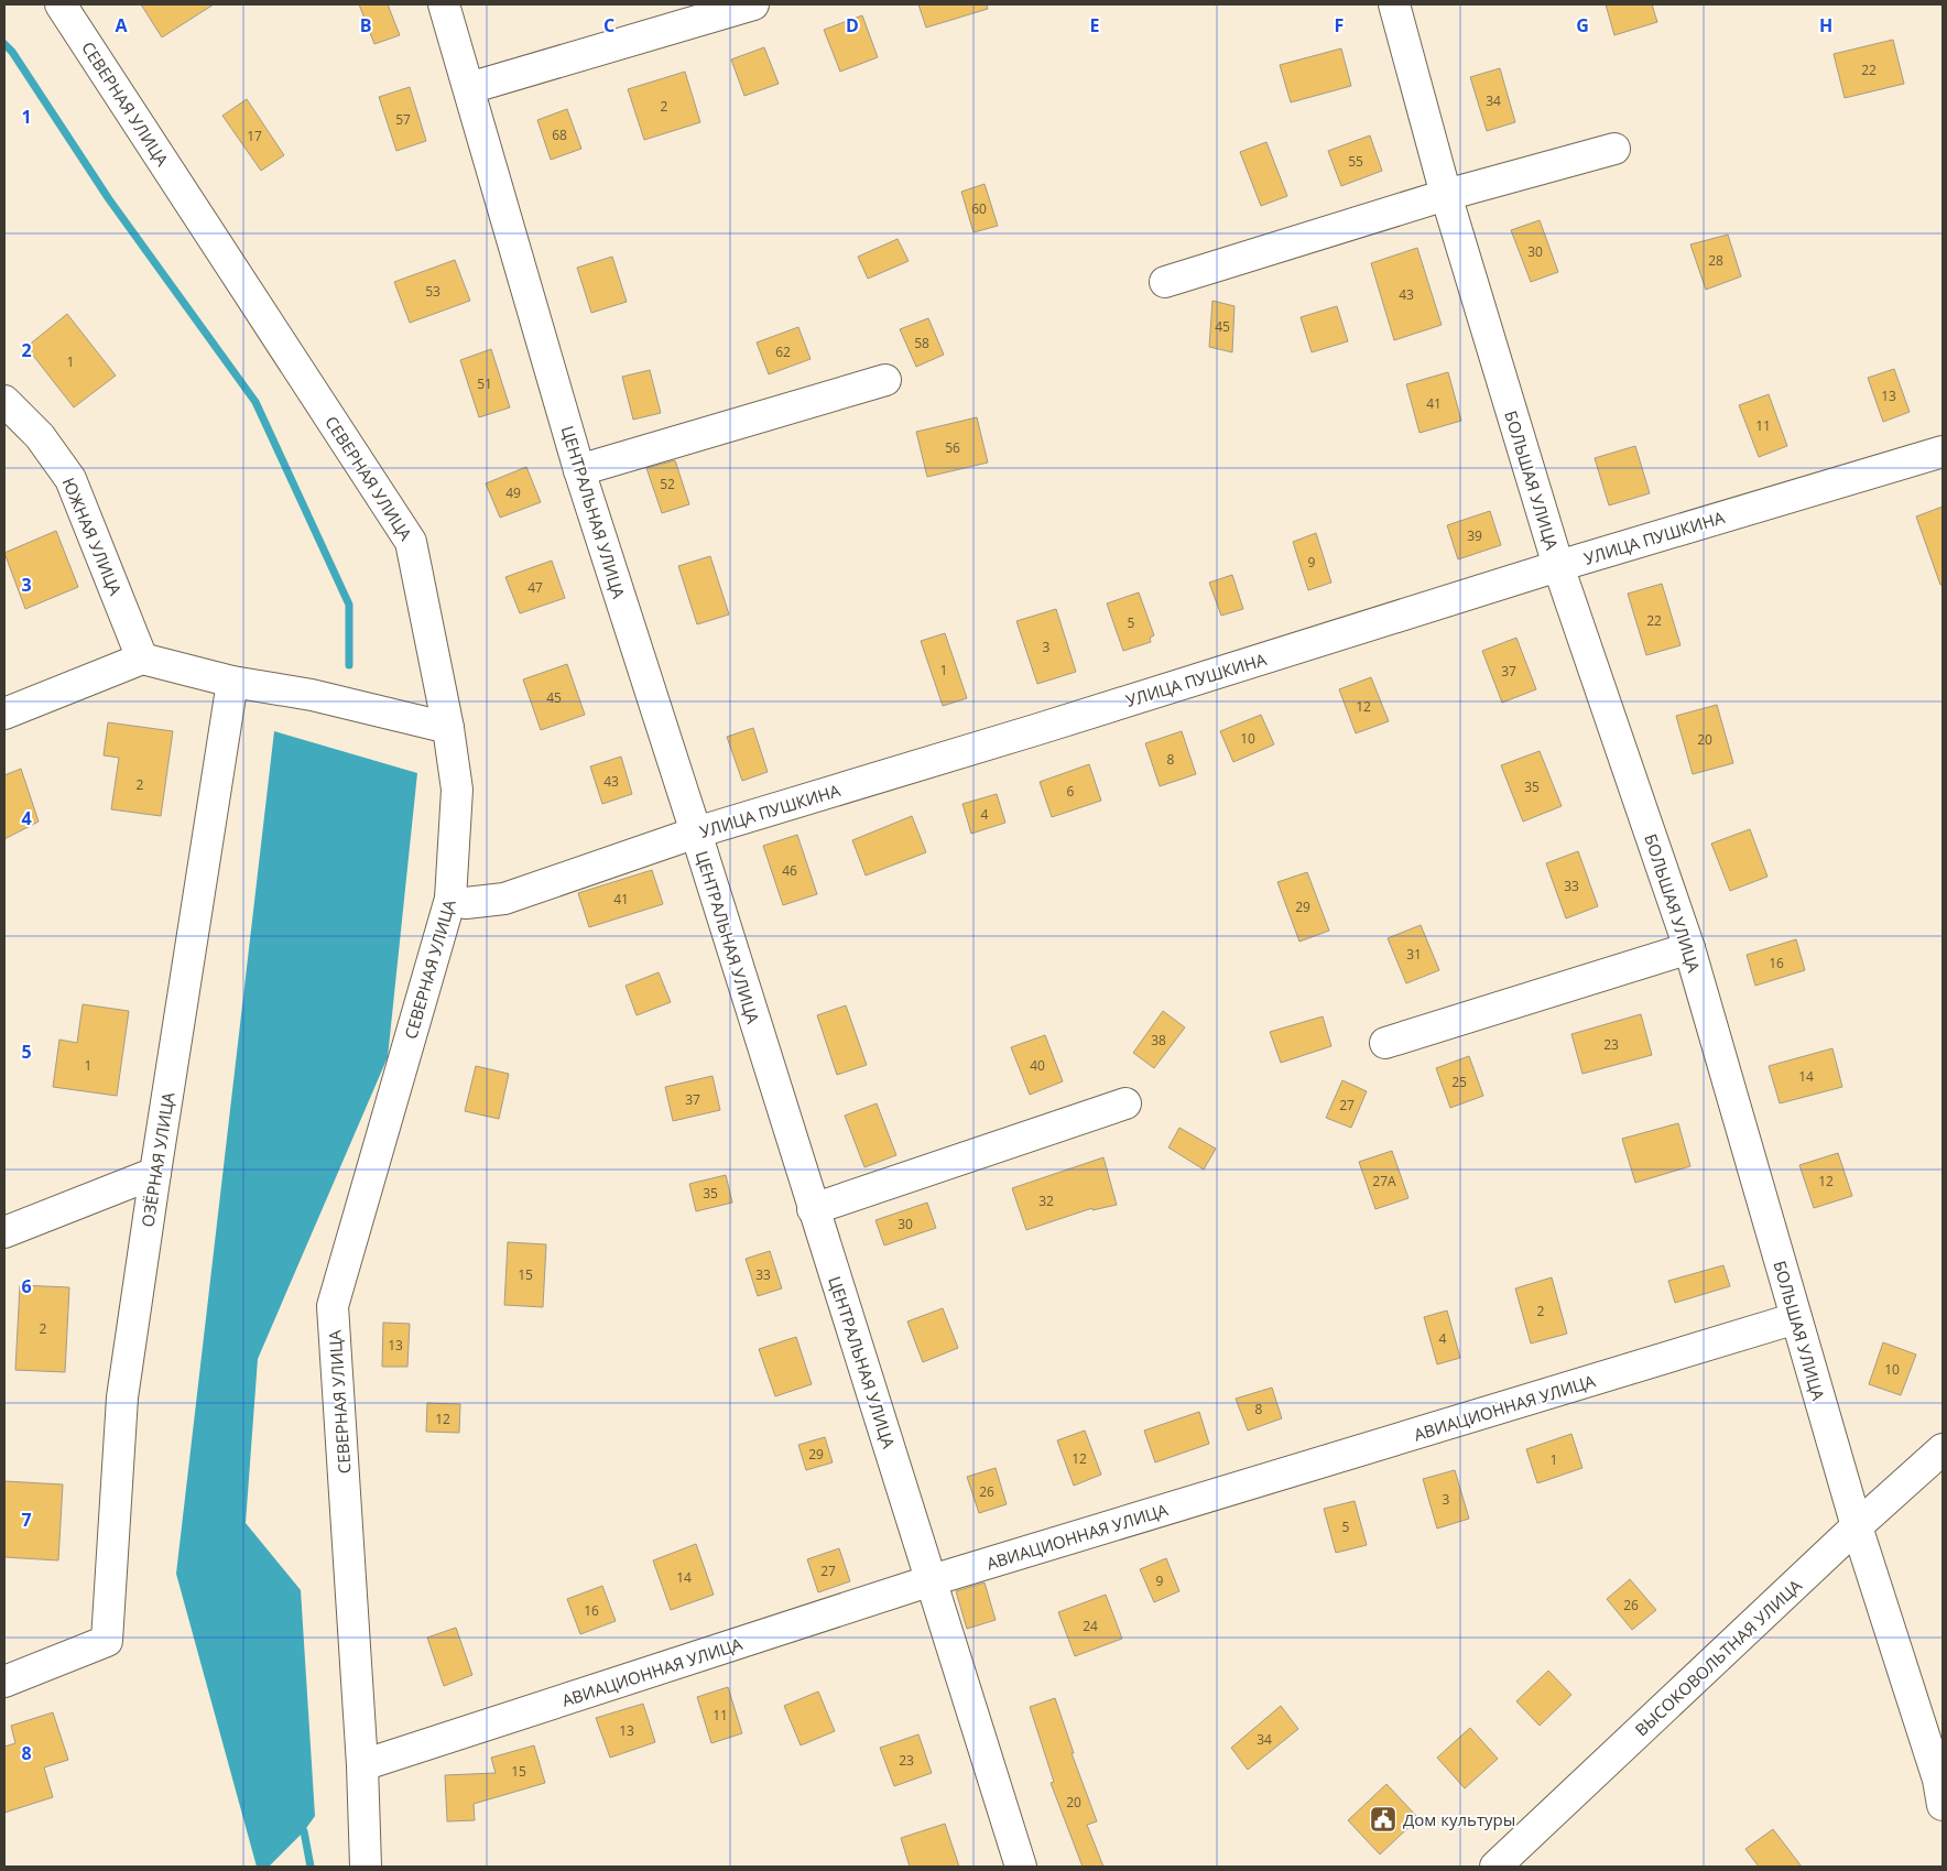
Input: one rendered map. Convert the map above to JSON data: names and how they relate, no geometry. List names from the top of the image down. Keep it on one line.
{"streets":{"street":["СЕВЕРНАЯ УЛИЦА","БОЛЬШАЯ УЛИЦА","ЦЕНТРАЛЬНАЯ УЛИЦА","ЮЖНАЯ УЛИЦА","УЛИЦА ПУШКИНА","ОЗЁРНАЯ УЛИЦА","АВИАЦИОННАЯ УЛИЦА","ВЫСОКОВОЛЬТНАЯ УЛИЦА"]},"crossings":[["СЕВЕРНАЯ УЛИЦА","УЛИЦА ПУШКИНА"],["СЕВЕРНАЯ УЛИЦА","АВИАЦИОННАЯ УЛИЦА"],["БОЛЬШАЯ УЛИЦА","УЛИЦА ПУШКИНА"],["БОЛЬШАЯ УЛИЦА","АВИАЦИОННАЯ УЛИЦА"],["БОЛЬШАЯ УЛИЦА","ВЫСОКОВОЛЬТНАЯ УЛИЦА"],["ЦЕНТРАЛЬНАЯ УЛИЦА","УЛИЦА ПУШКИНА"],["ЦЕНТРАЛЬНАЯ УЛИЦА","АВИАЦИОННАЯ УЛИЦА"]],"places":{"public building":["Дом культуры"]},"house_numbers":["22","34","2","57","68","17","55","60","30","28","53","43","45","58","62","1","51","13","41","11","56","52","49","39","9","47","22","5","3","1","37","45","12","10","20","8","43","2","35","6","4","46","33","41","29","31","16","38","23","1","40","14","25","37","27","27А","12","35","32","30","15","33","2","2","4","13","10","8","12","29","12","1","26","3","5","27","14","9","26","16","24","11","13","34","23","15","20"],"grid":{"columns":["A","B","C","D","E","F","G","H"],"rows":["1","2","3","4","5","6","7","8"]}}
